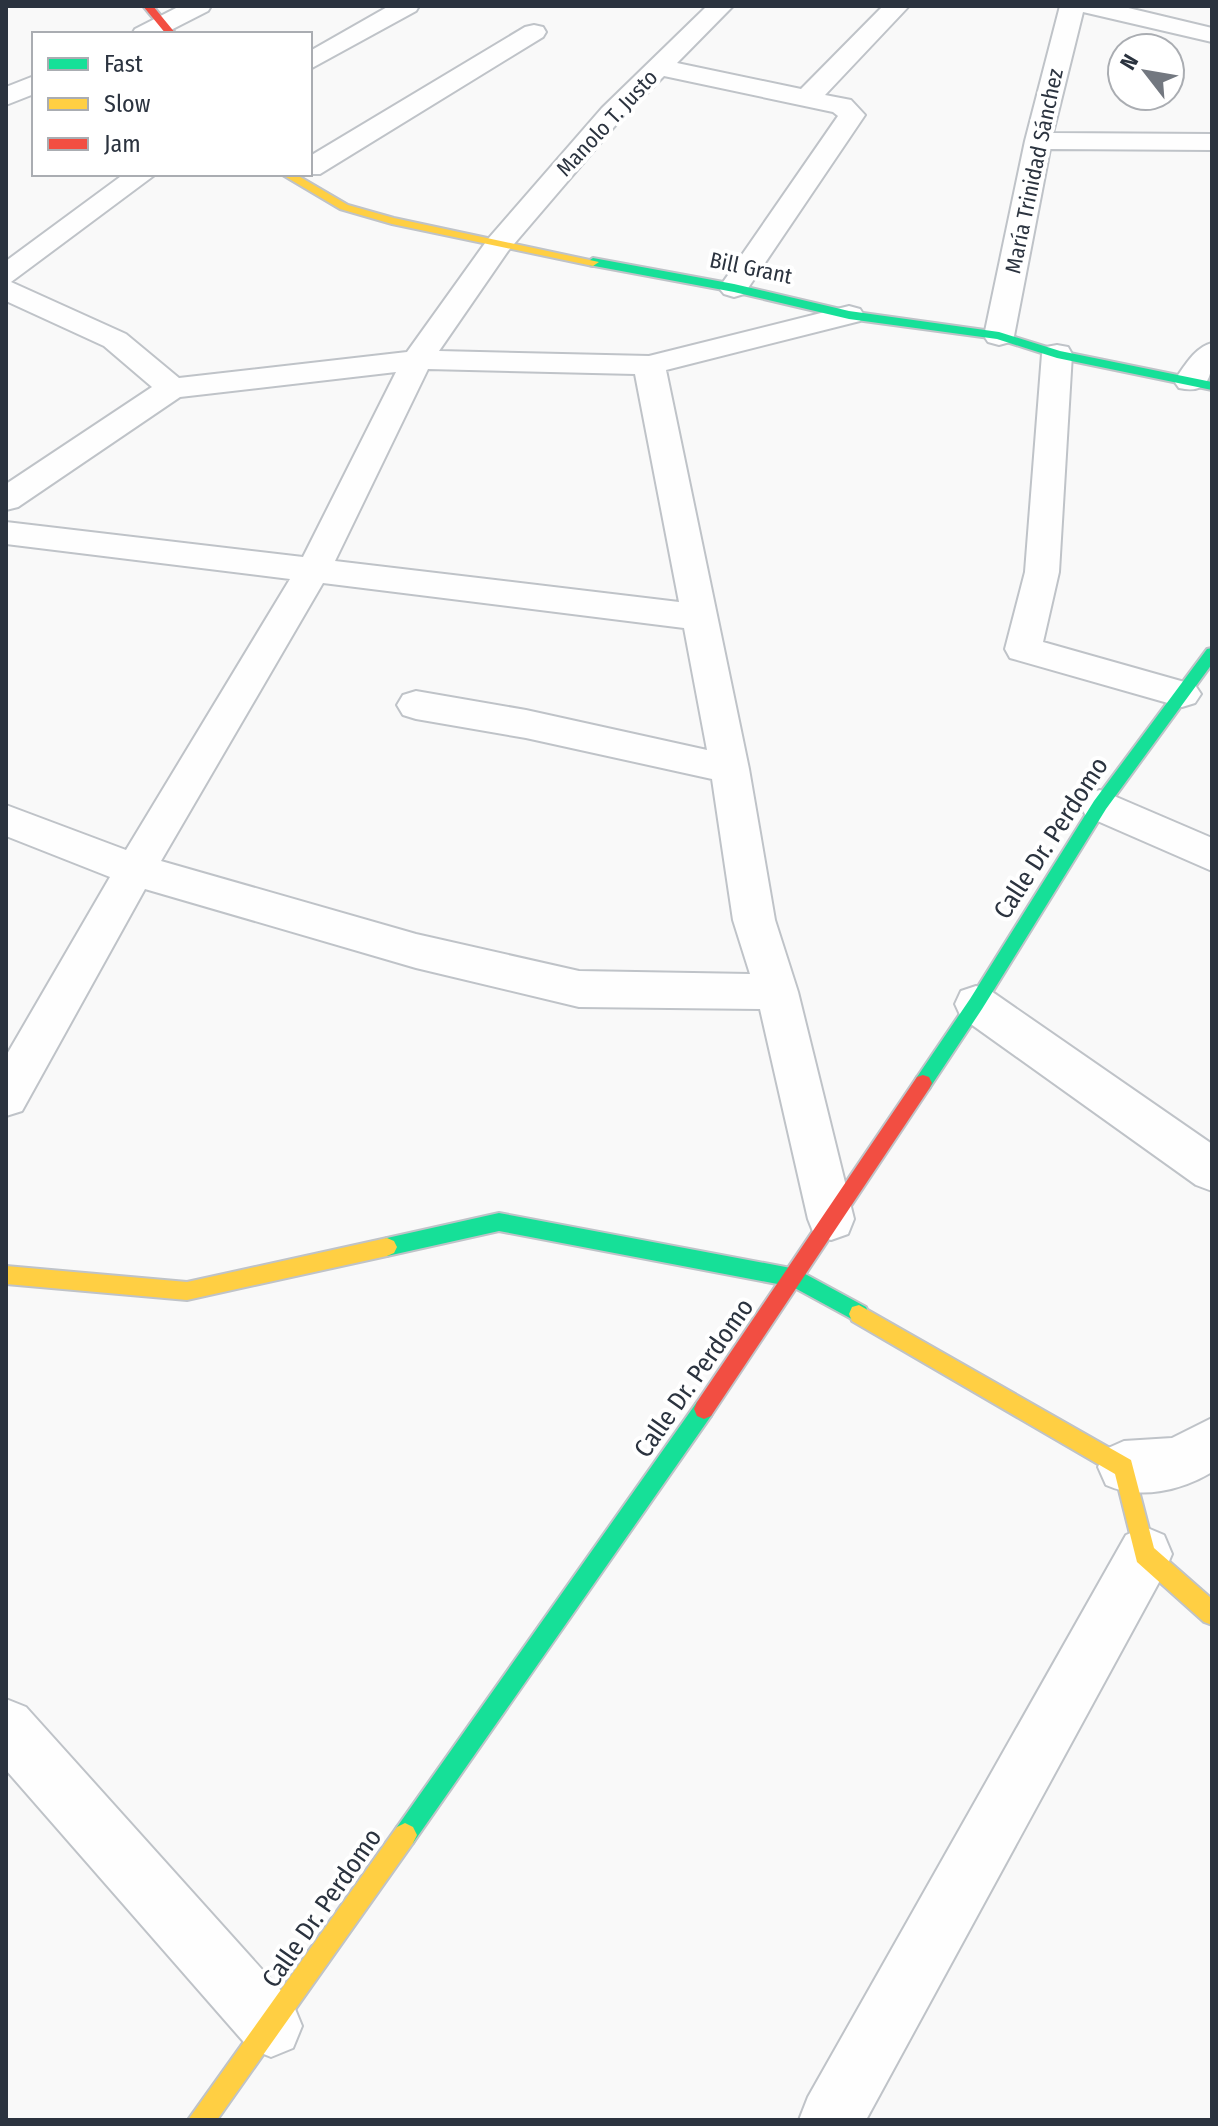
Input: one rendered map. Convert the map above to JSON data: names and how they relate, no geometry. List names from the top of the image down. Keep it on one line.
{"streets":{"street":["Manolo T. Justo","María Trinidad Sánchez","Bill Grant","Calle Dr. Perdomo"]},"crossings":[["Manolo T. Justo","Bill Grant"],["María Trinidad Sánchez","Bill Grant"]],"legend":["Fast","Slow","Jam"],"north":"top left"}
